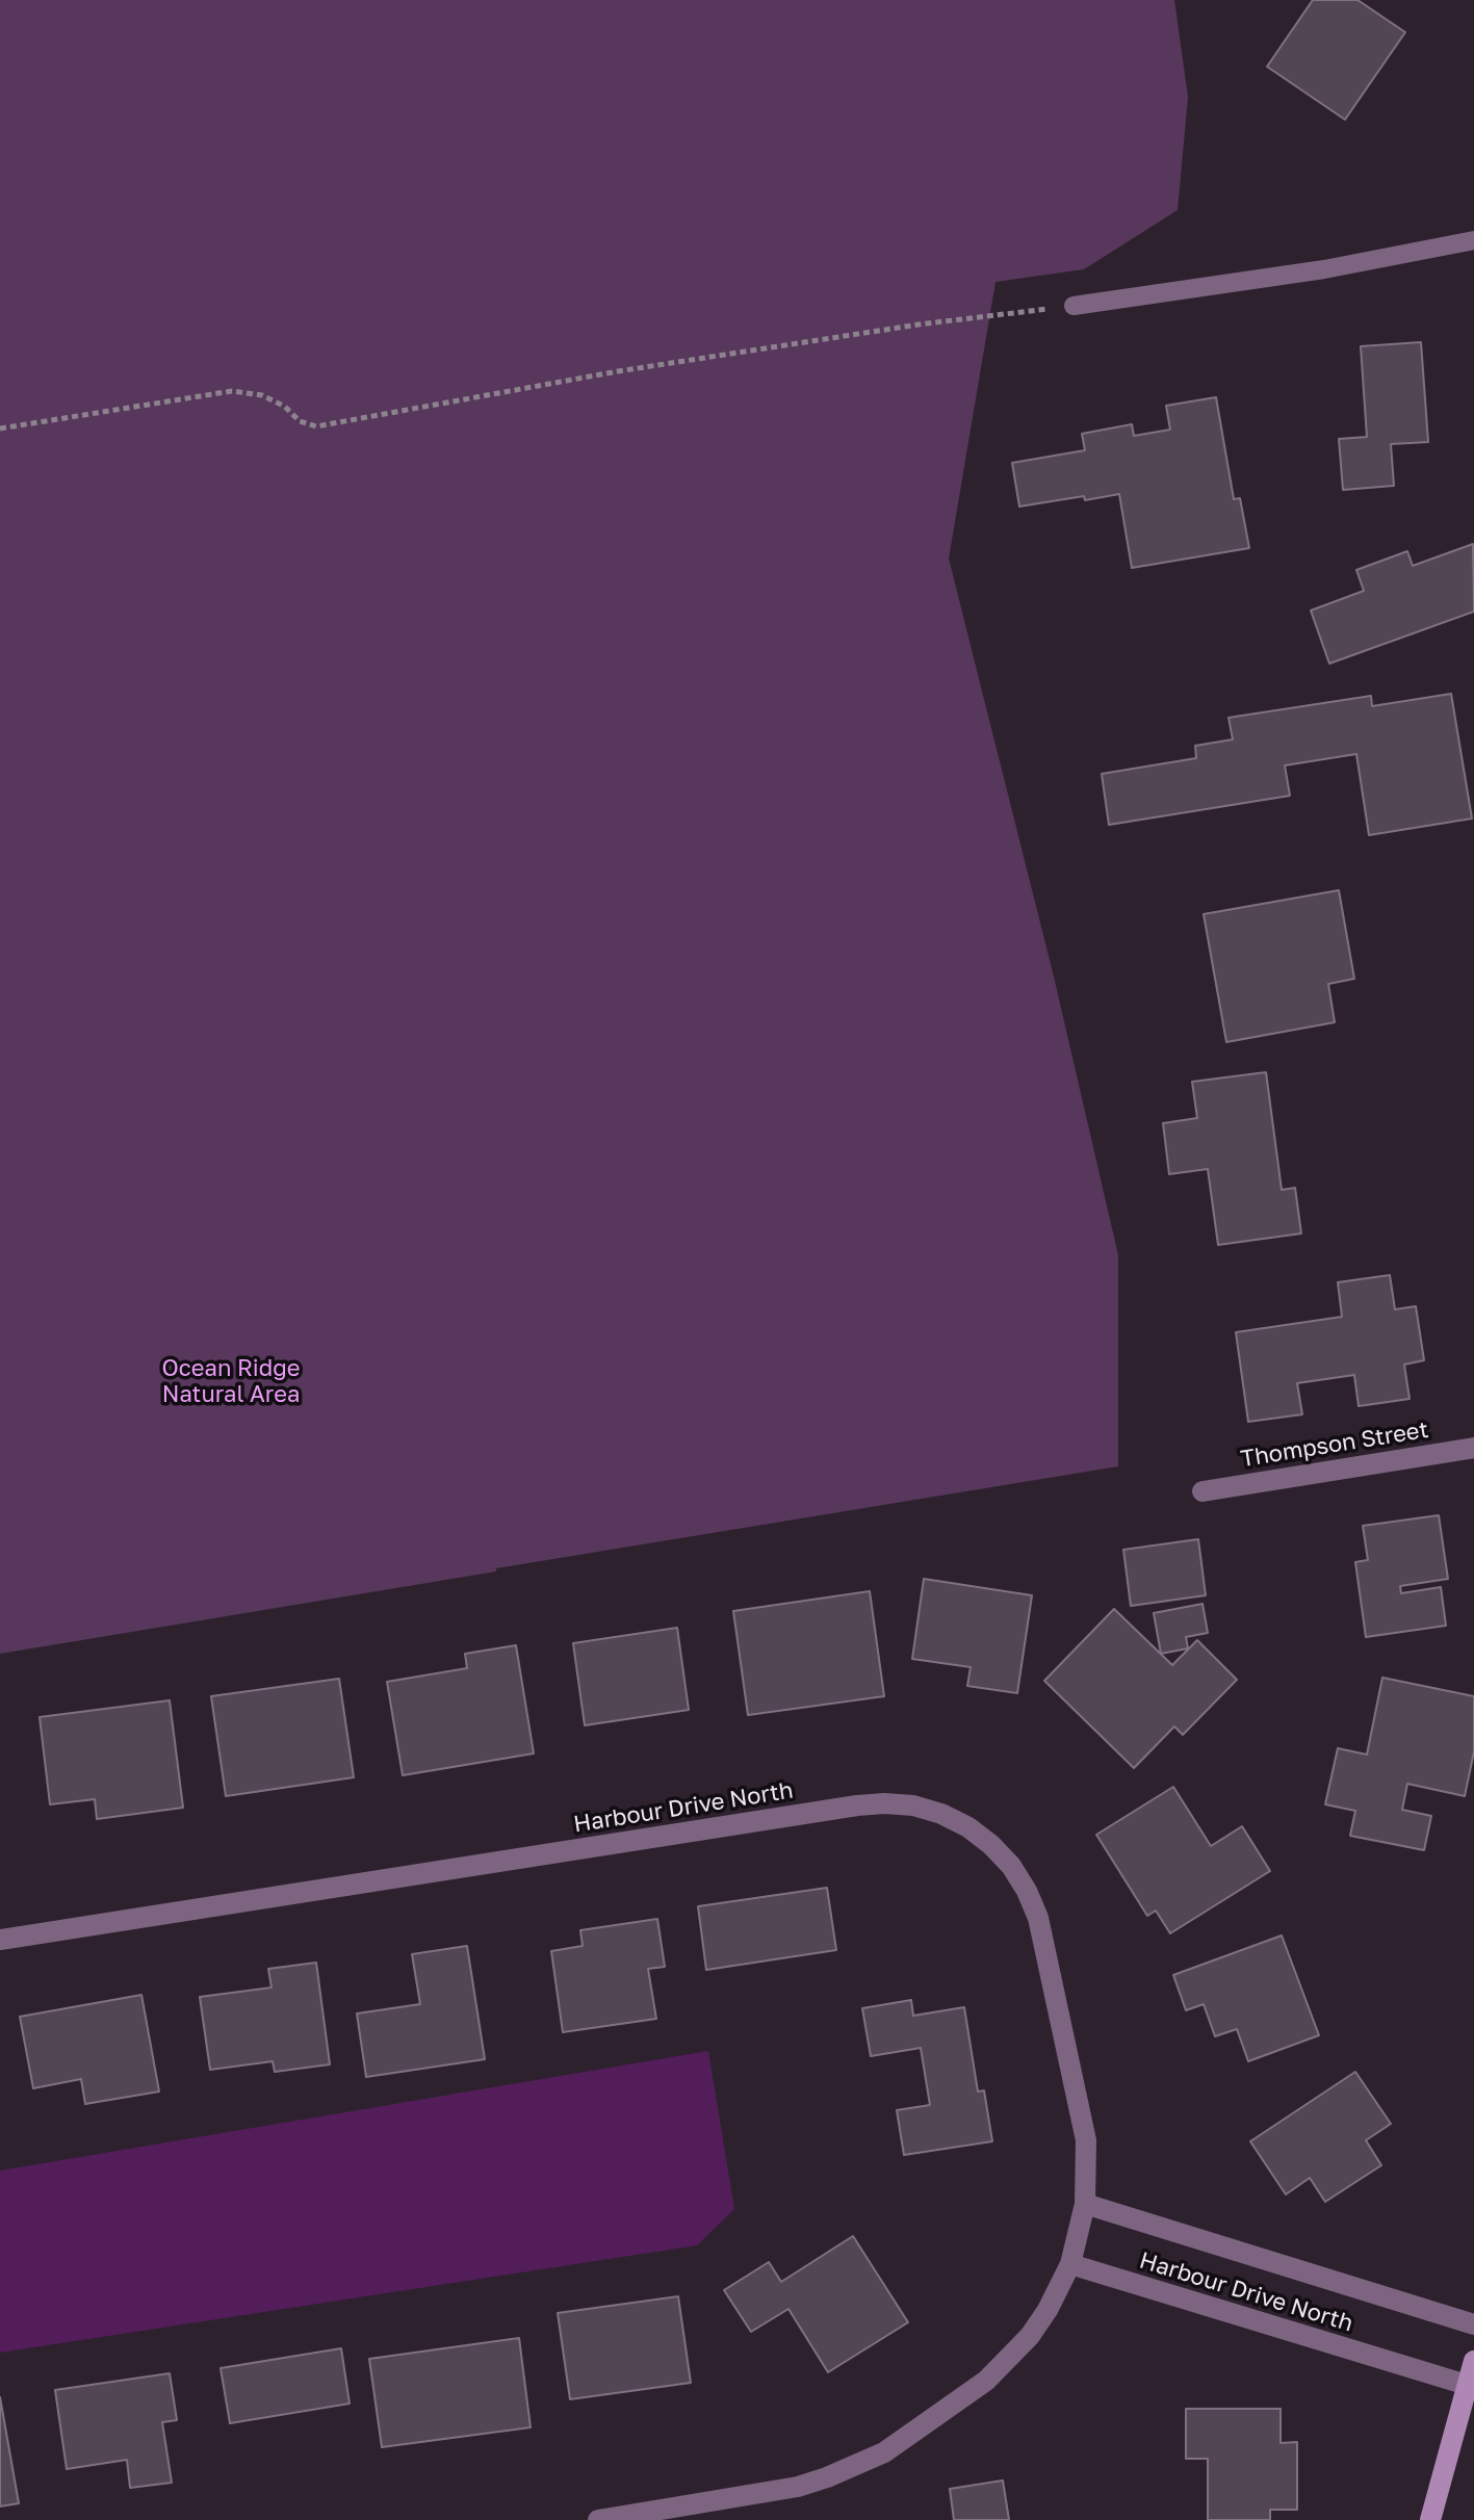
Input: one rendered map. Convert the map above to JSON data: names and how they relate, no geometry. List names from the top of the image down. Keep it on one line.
{"streets":{"street":["Thompson Street","Harbour Drive North"]},"parks":["Ocean Ridge Natural Area"]}
